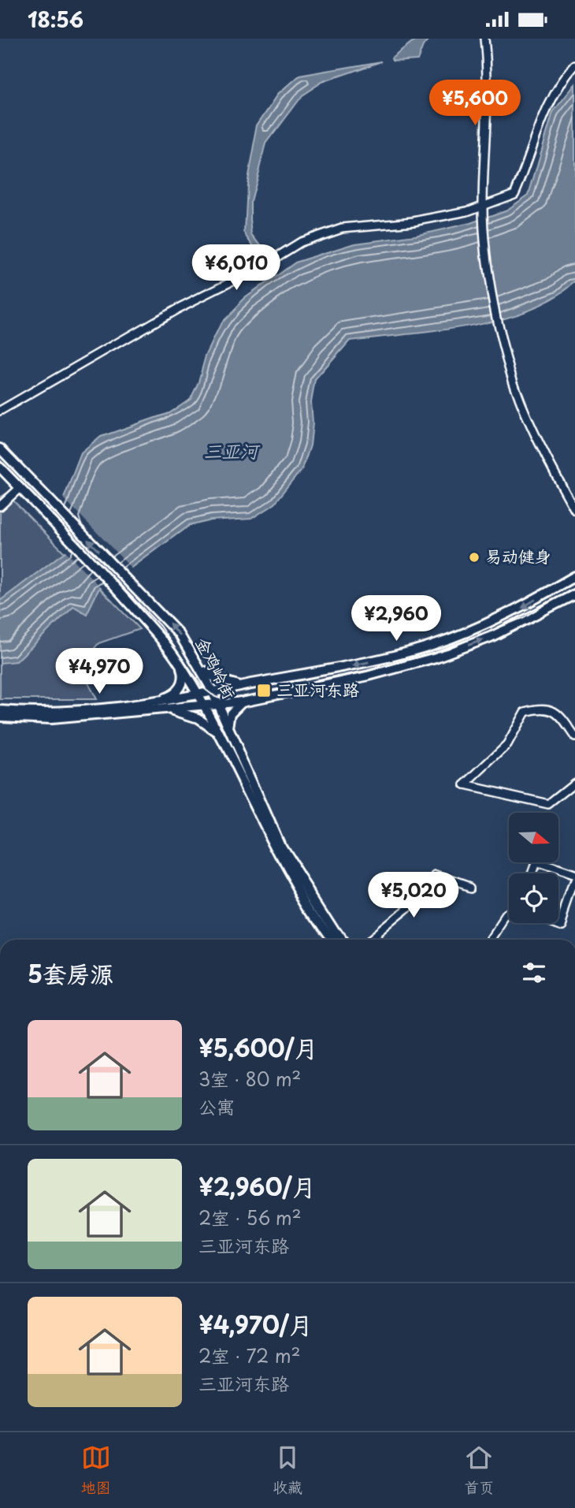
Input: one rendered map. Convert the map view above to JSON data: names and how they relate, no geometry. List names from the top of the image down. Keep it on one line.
{"streets":{"main road":["金鸡岭街"]},"water":["三亚河"],"places":{"other":["易动健身"],"transit":["三亚河东路"]},"north":"right","page":{"status":"18:56","price":["¥5,600","¥6,010","¥2,960","¥4,970","¥5,020"],"heading":"5套房源","list":[{"name":"¥5,600/月","note":"3室 · 80 m² · 公寓"},{"name":"¥2,960/月","note":"2室 · 56 m² · 三亚河东路"},{"name":"¥4,970/月","note":"2室 · 72 m² · 三亚河东路"}],"tabs":["地图","收藏","首页"]}}
